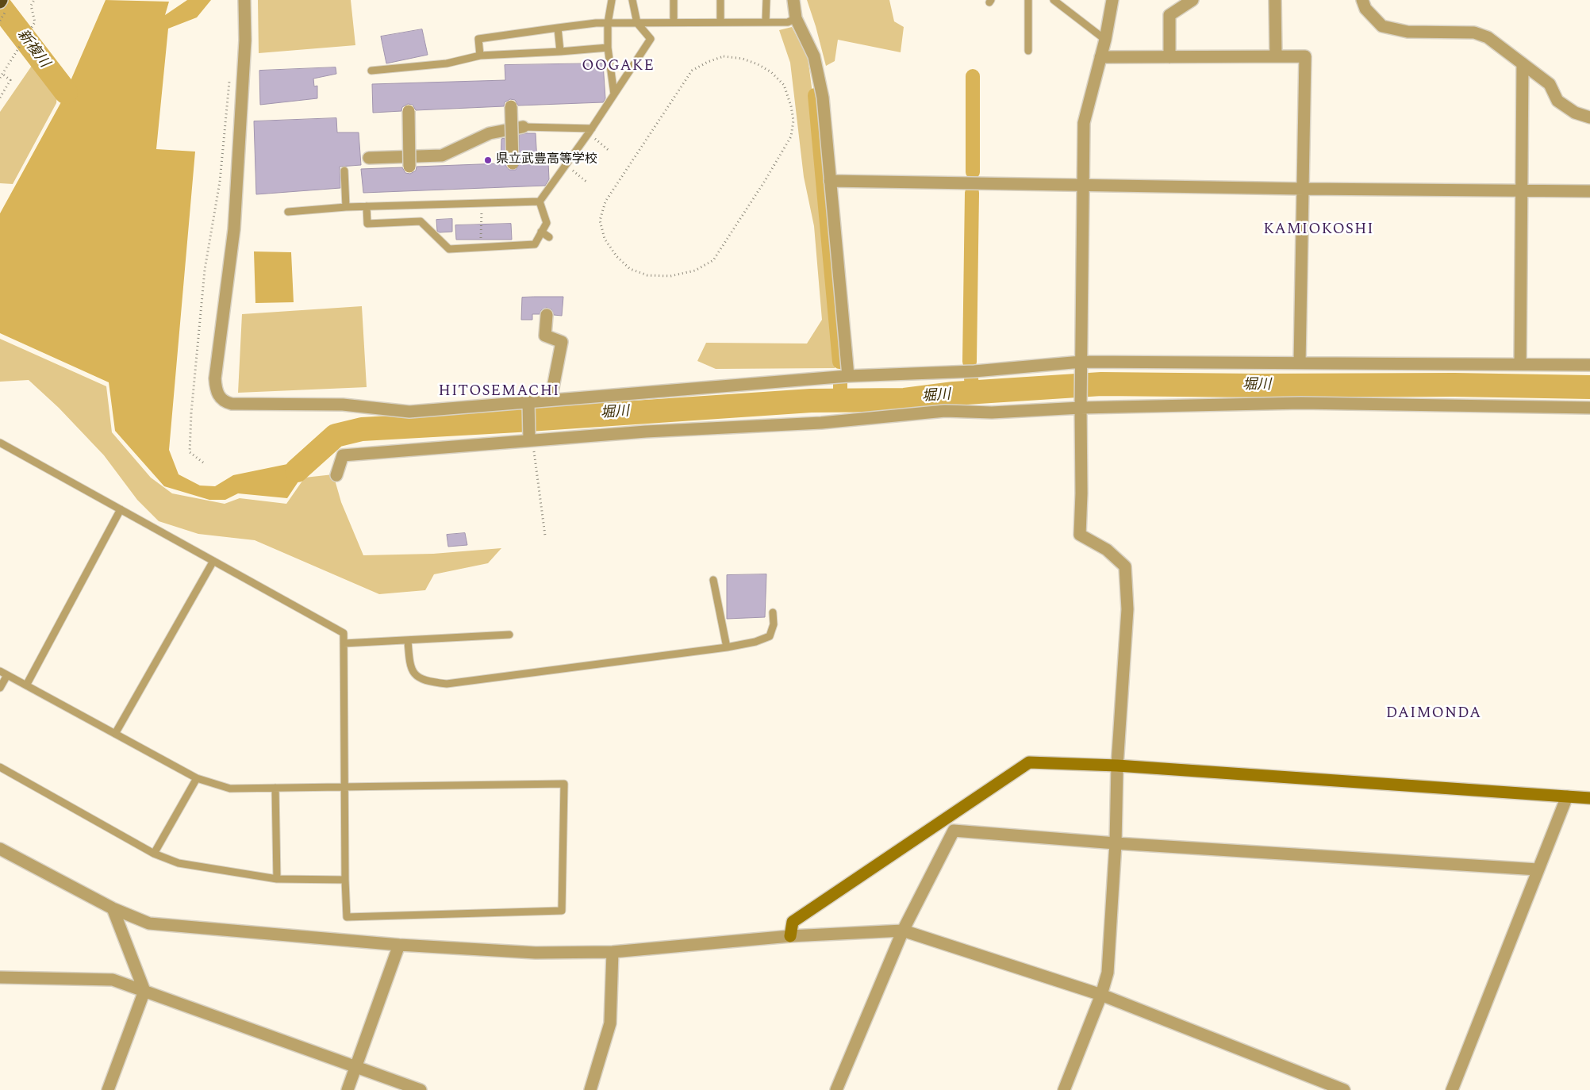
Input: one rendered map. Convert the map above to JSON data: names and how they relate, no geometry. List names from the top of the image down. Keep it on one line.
{"districts":["OOGAKE","KAMIOKOSHI","HITOSEMACHI","DAIMONDA"],"water":["新複川","堀川"],"places":["県立武豊高等学校"]}
